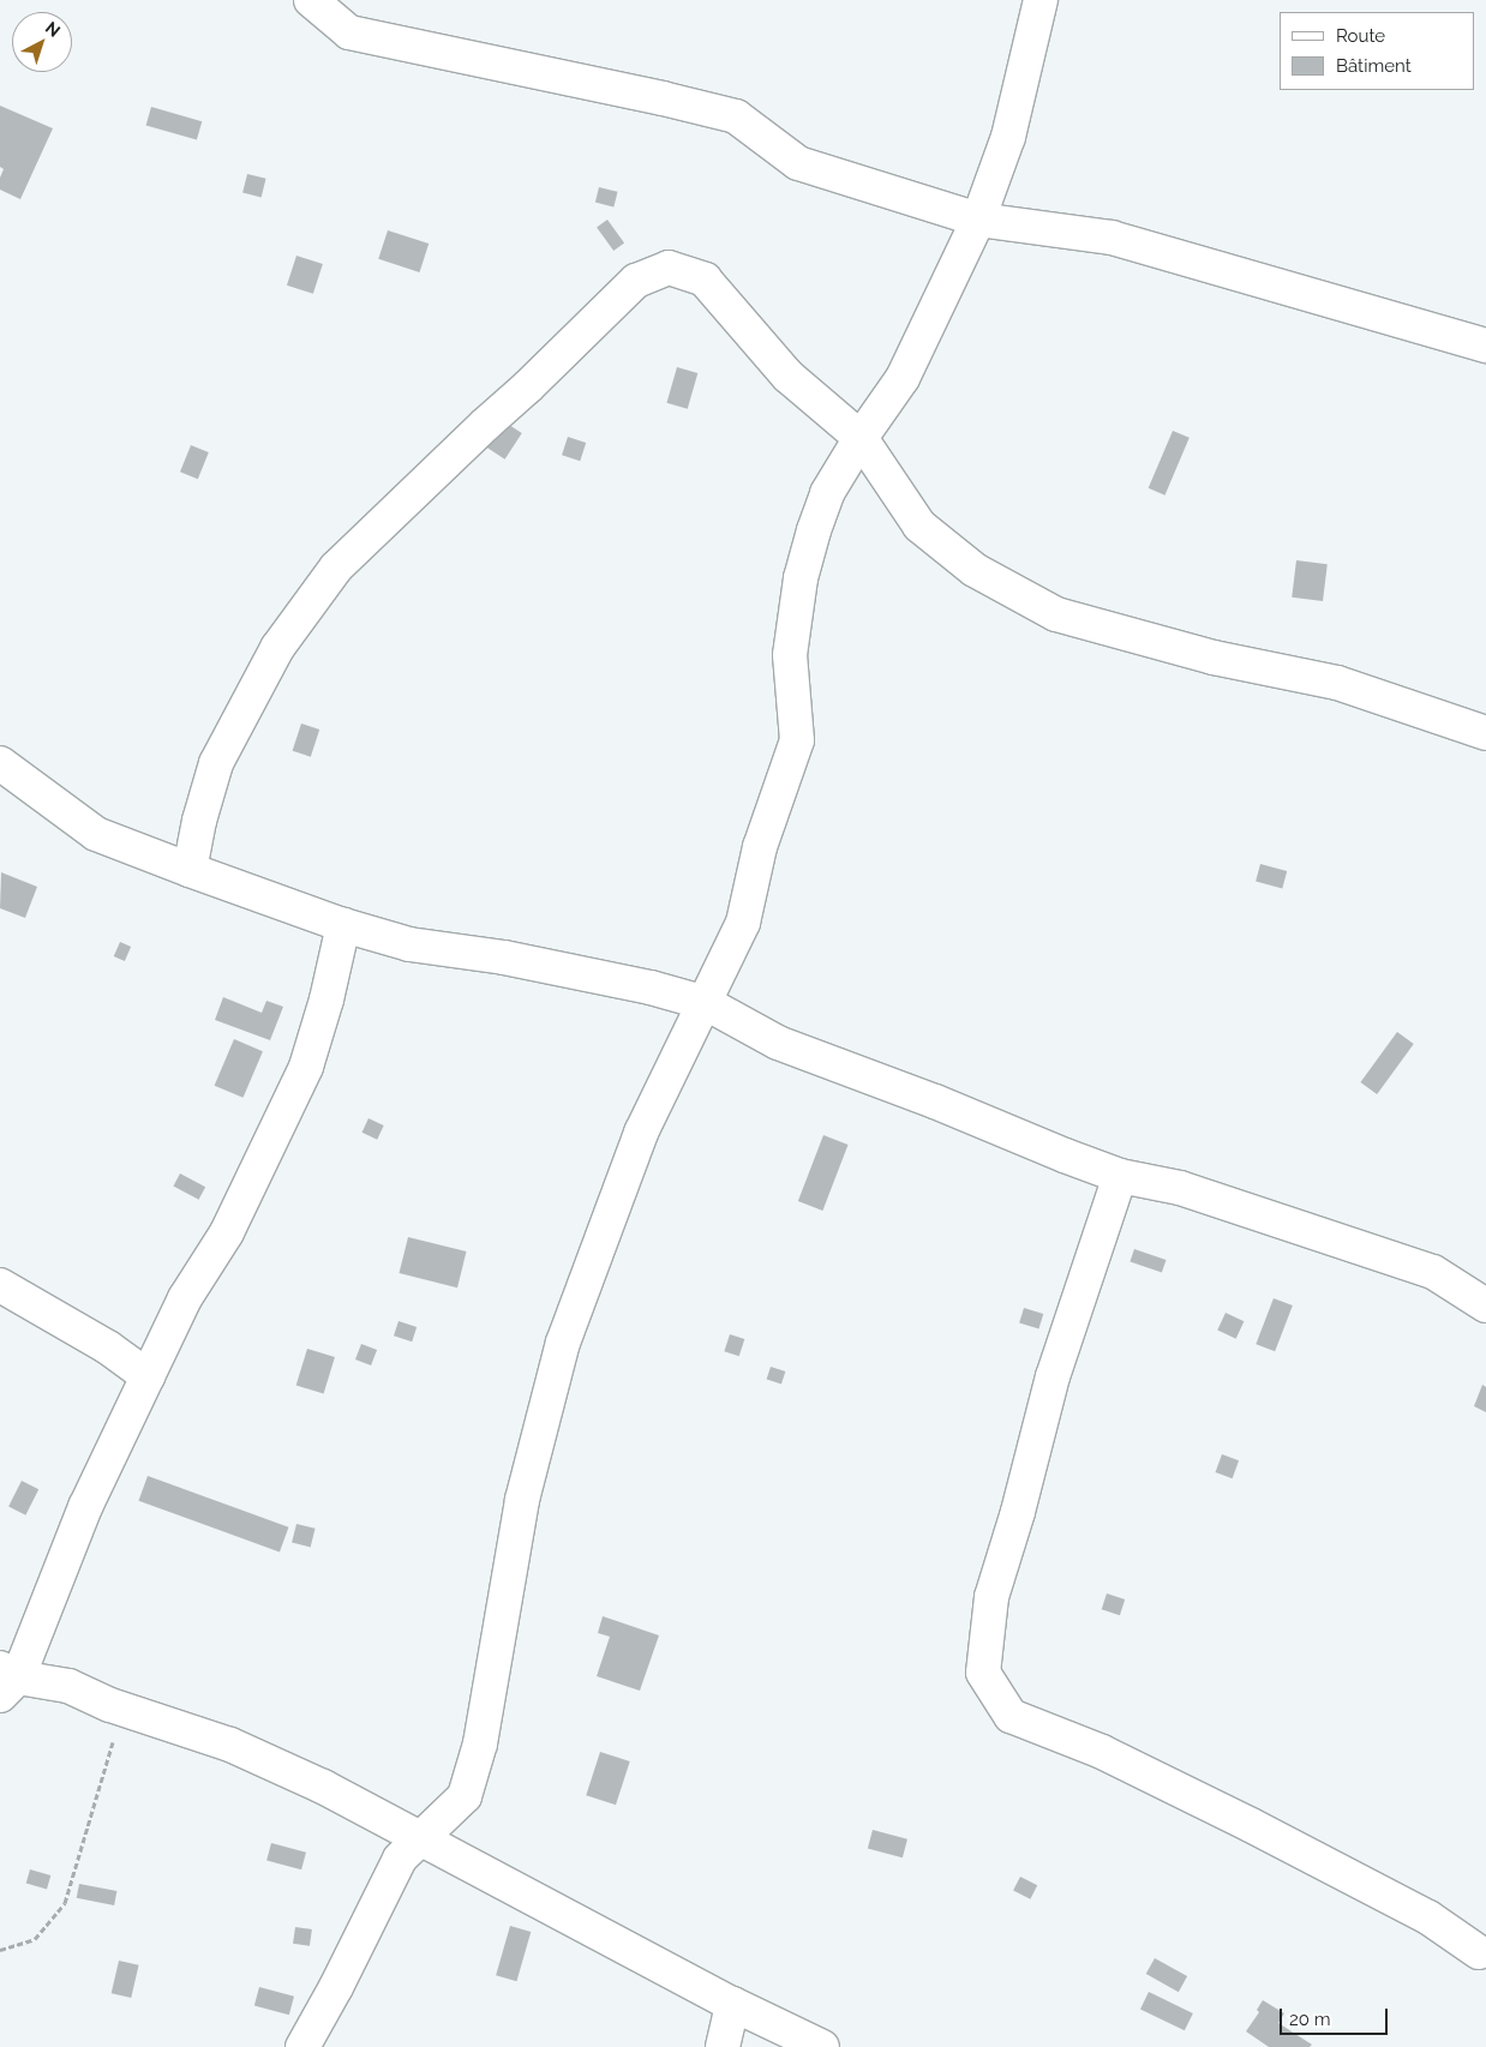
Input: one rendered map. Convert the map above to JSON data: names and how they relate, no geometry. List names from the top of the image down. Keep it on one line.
{"legend":["Route","Bâtiment"],"scale_bar":"20 m","north":"top right"}
